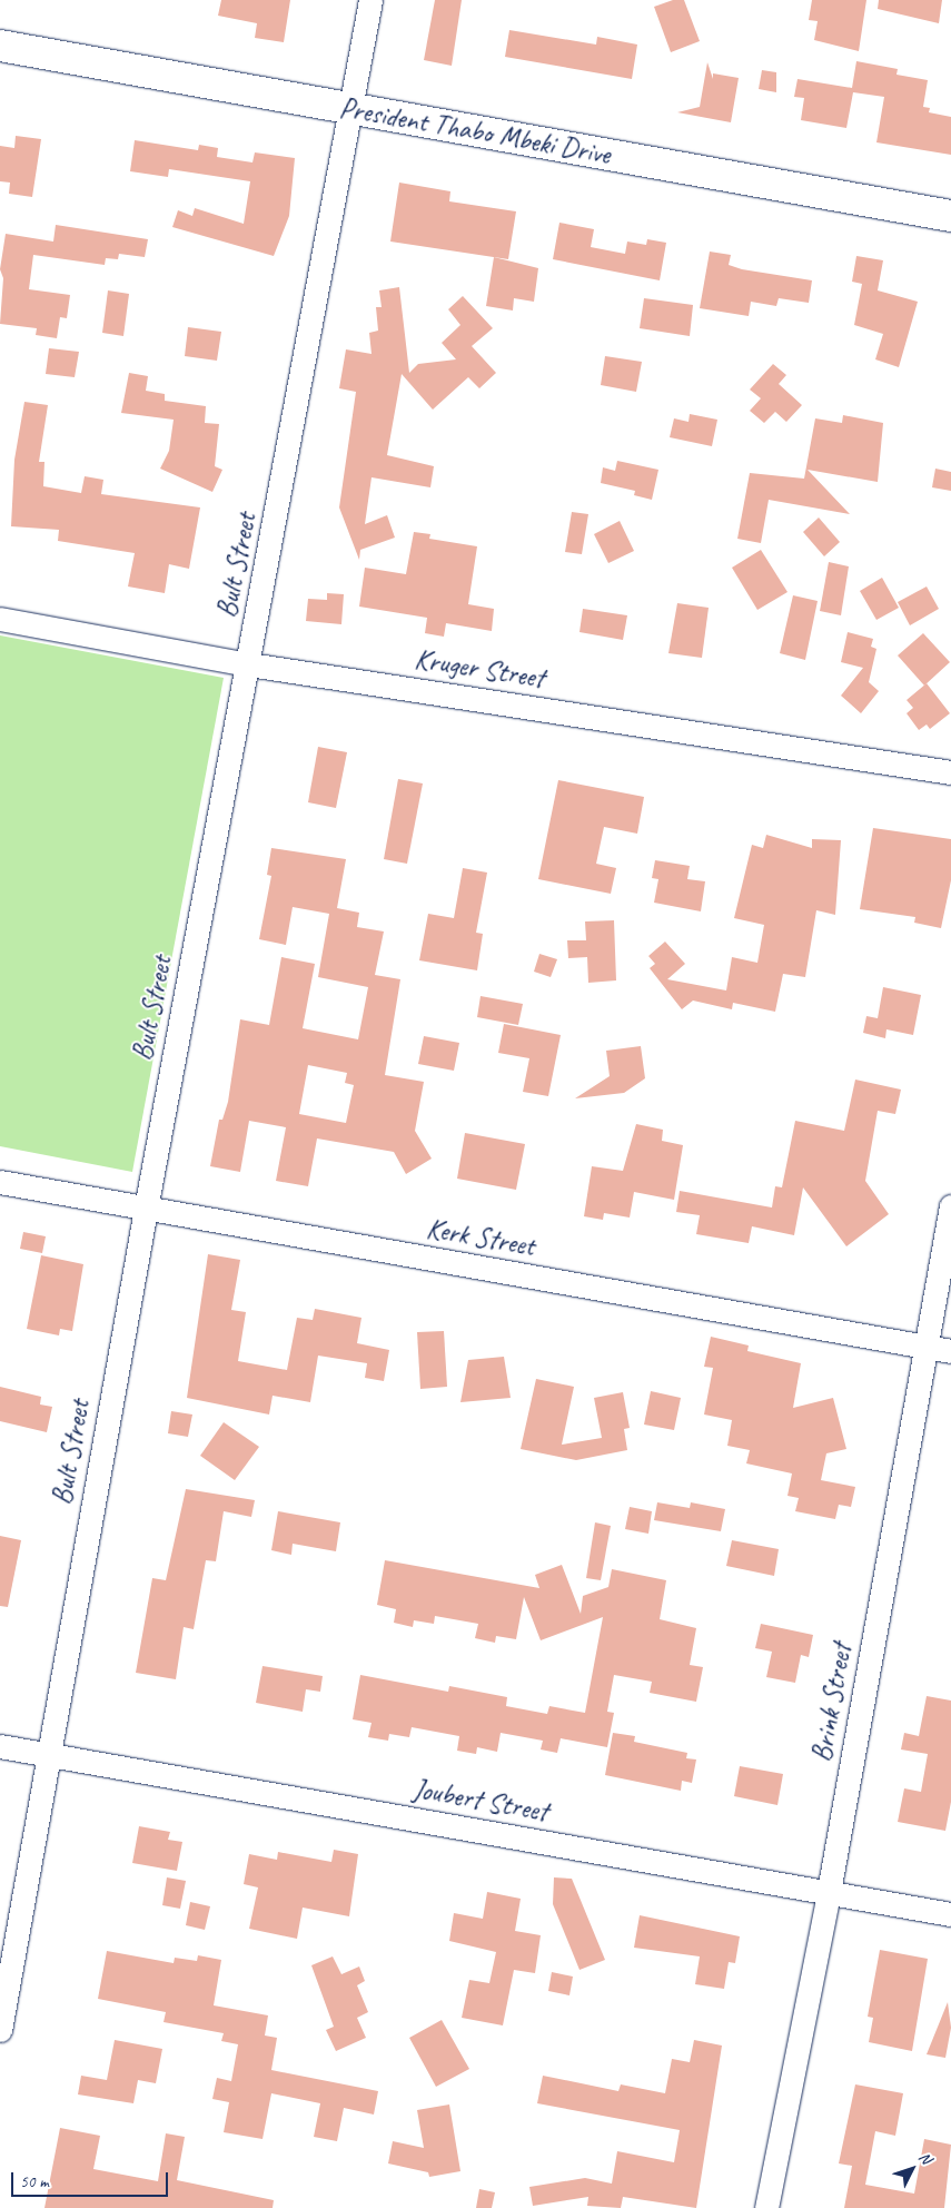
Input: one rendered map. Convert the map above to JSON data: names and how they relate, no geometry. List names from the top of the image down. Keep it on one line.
{"streets":{"street":["President Thabo Mbeki Drive","Bult Street","Kruger Street","Kerk Street","Brink Street","Joubert Street"]},"crossings":[["President Thabo Mbeki Drive","Bult Street"],["Bult Street","Kruger Street"],["Bult Street","Kerk Street"],["Bult Street","Joubert Street"],["Kerk Street","Brink Street"],["Brink Street","Joubert Street"]],"scale_bar":"50 m","north":"top right"}
